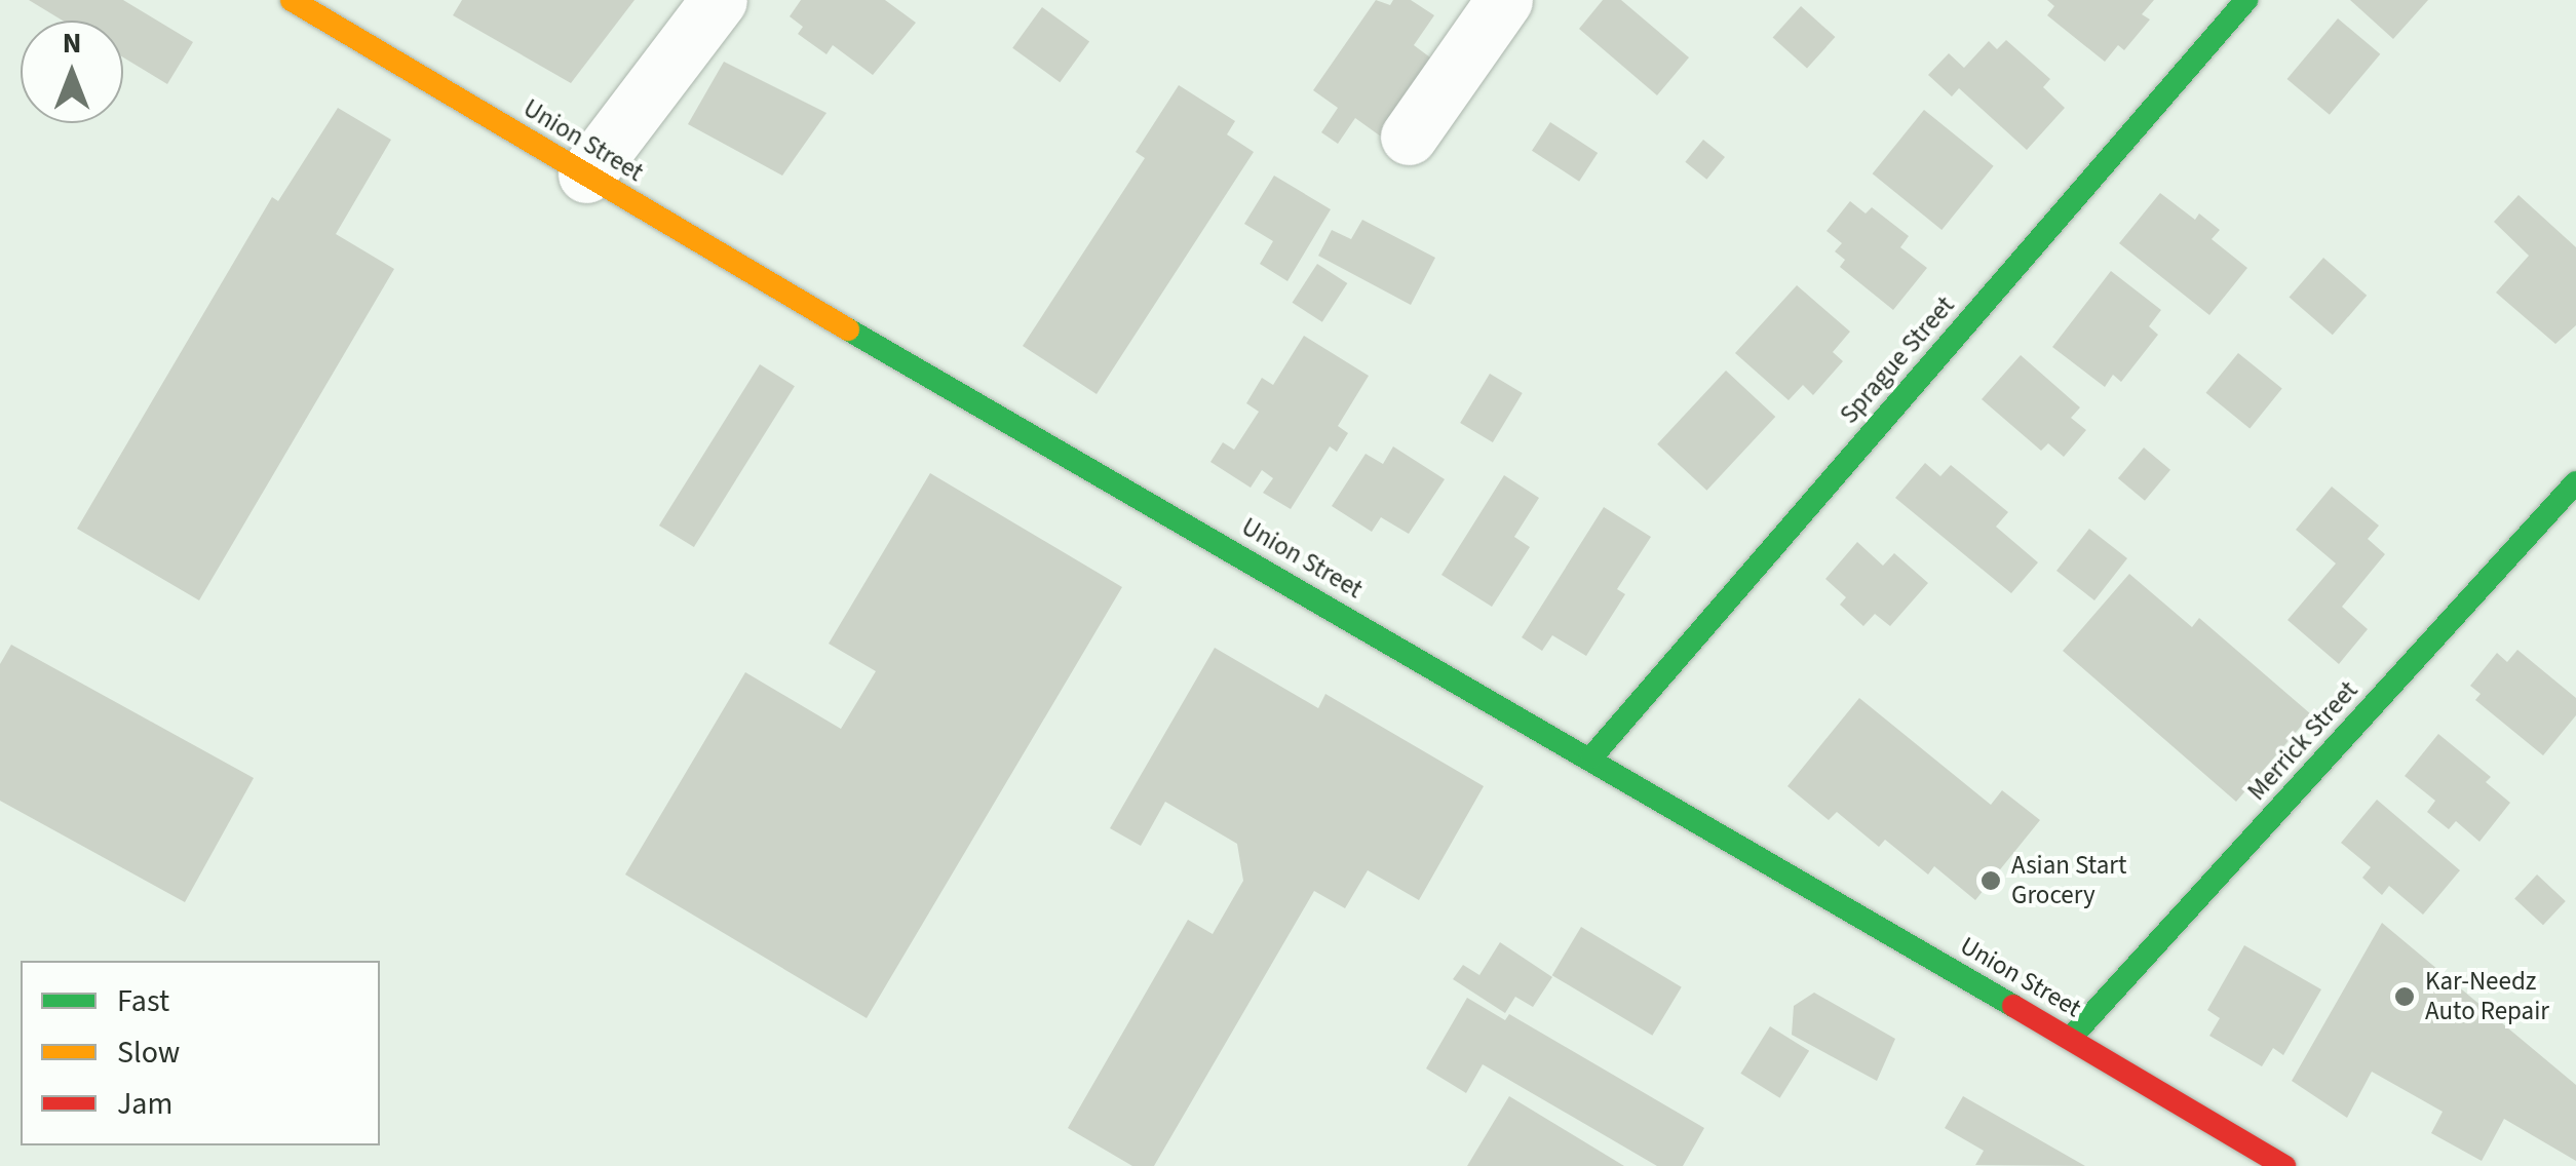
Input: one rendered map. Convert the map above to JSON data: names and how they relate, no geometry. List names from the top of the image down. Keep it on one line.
{"streets":{"main road":["Union Street","Sprague Street","Merrick Street"]},"crossings":[["Union Street","Sprague Street"],["Union Street","Merrick Street"]],"places":["Asian Start Grocery","Kar-Needz Auto Repair"],"legend":["Fast","Slow","Jam"],"north":"top"}
